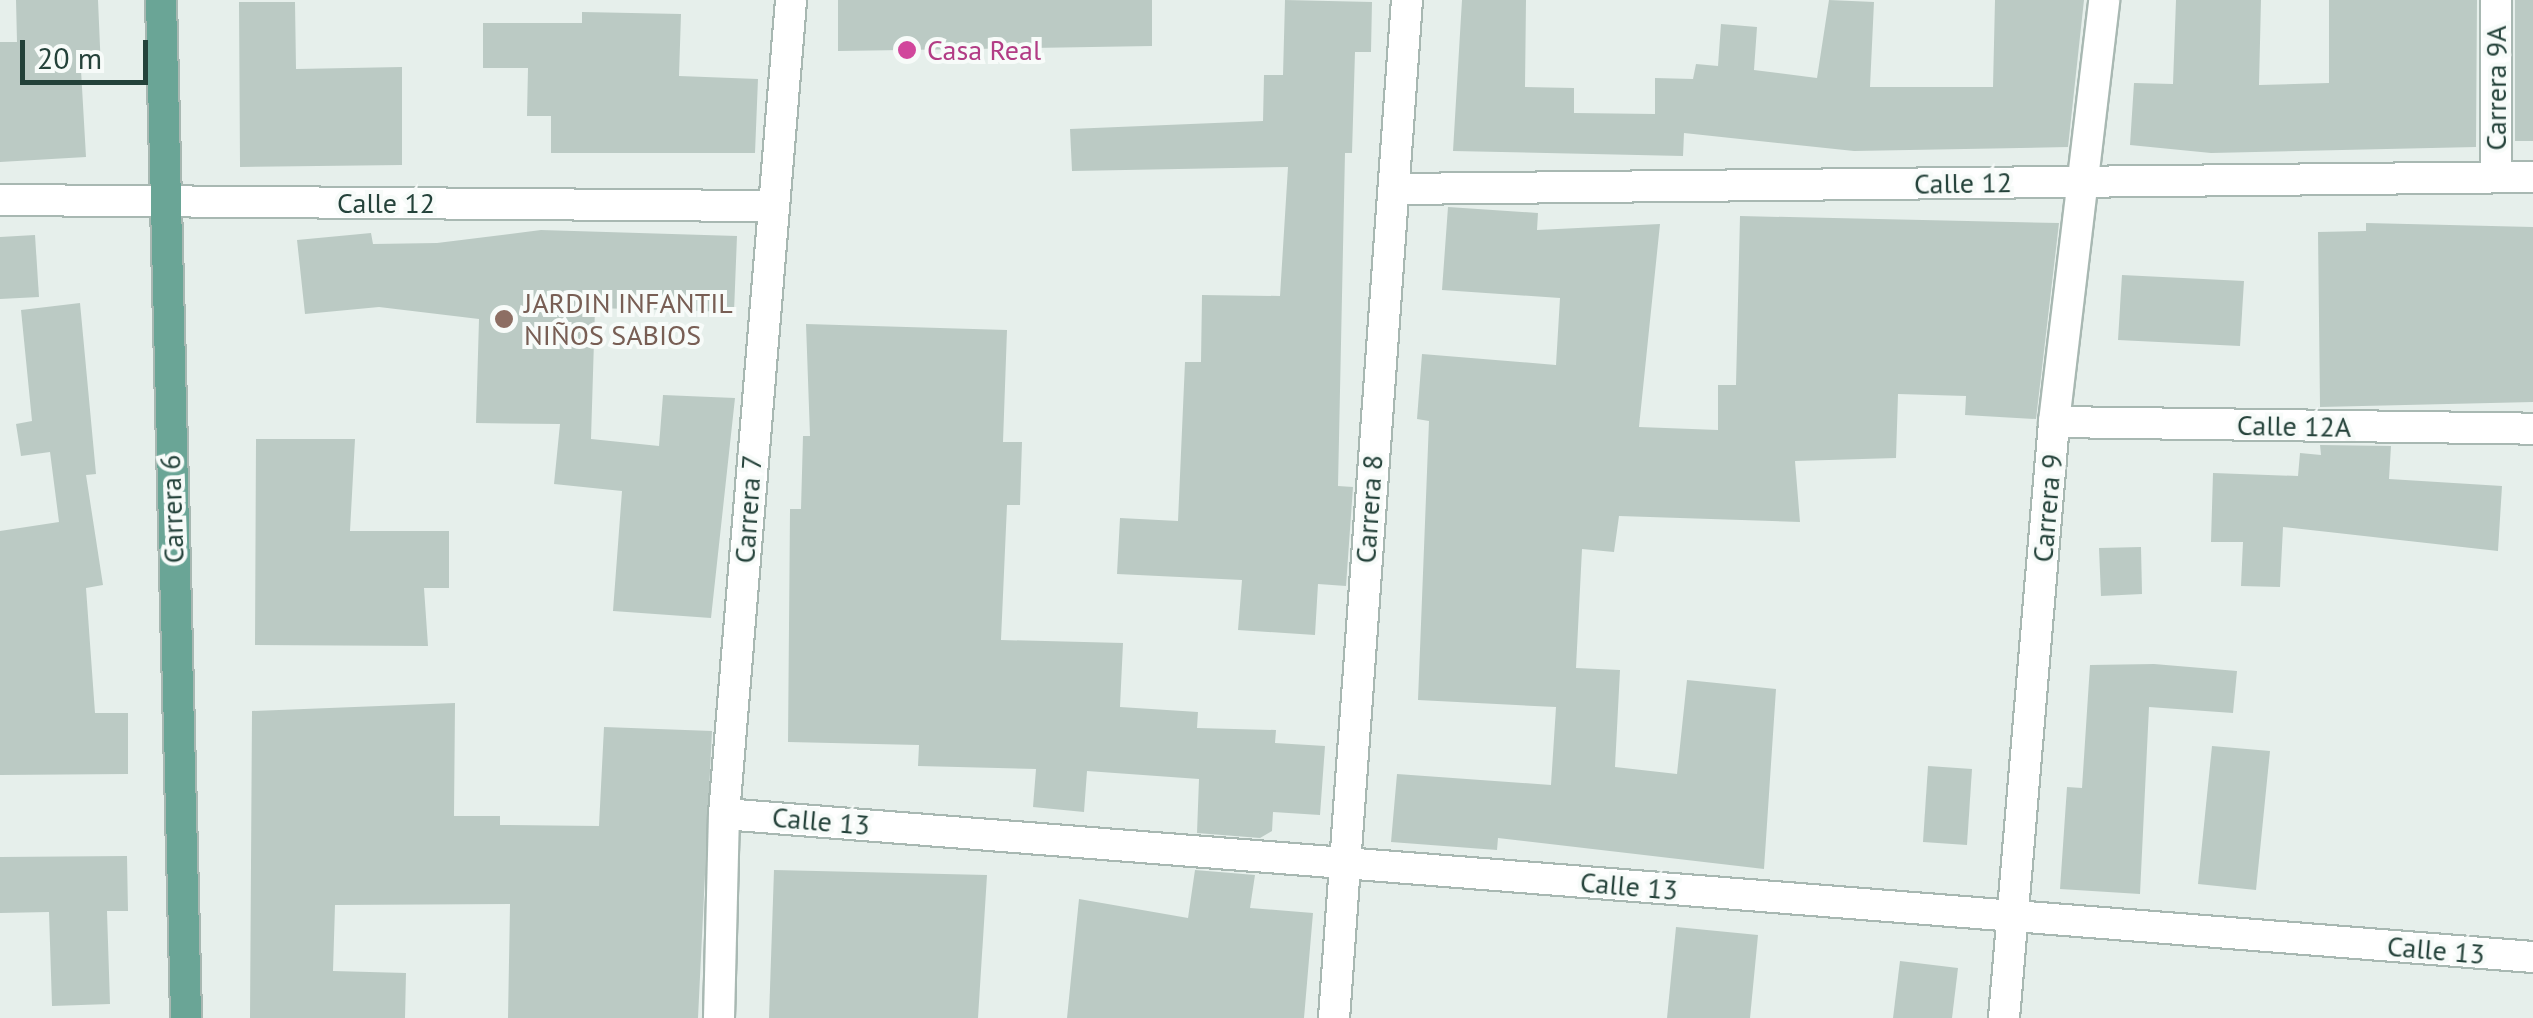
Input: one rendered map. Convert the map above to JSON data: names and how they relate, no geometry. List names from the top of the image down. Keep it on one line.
{"streets":{"main road":["Carrera 6"],"street":["Carrera 9A","Calle 12","Calle 12A","Carrera 9","Carrera 7","Carrera 8","Calle 13"]},"crossings":[["Carrera 9A","Calle 12"],["Calle 12","Carrera 9"],["Calle 12","Carrera 6"],["Calle 12","Carrera 7"],["Calle 12","Carrera 8"],["Calle 12A","Carrera 9"],["Carrera 9","Calle 13"],["Carrera 7","Calle 13"],["Carrera 8","Calle 13"]],"places":["Casa Real","JARDIN INFANTIL NIÑOS SABIOS"],"scale_bar":"20 m"}
